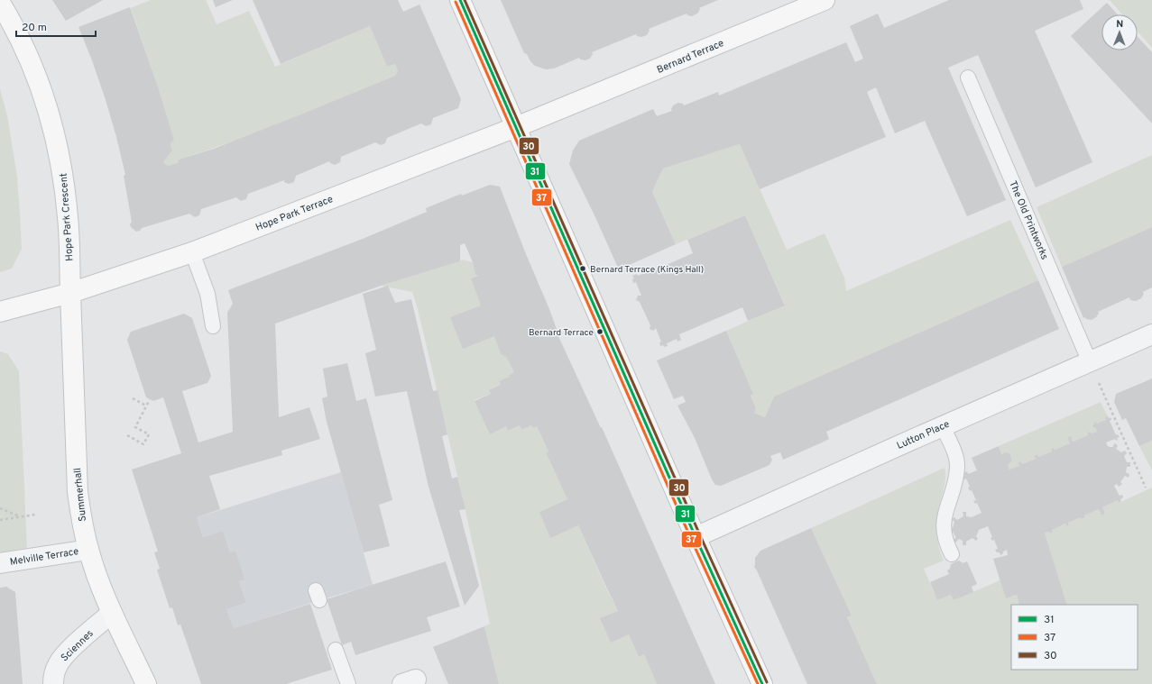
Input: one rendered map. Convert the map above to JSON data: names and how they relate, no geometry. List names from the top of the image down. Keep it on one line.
{"streets":{"main road":["Bernard Terrace","Hope Park Terrace","Hope Park Crescent","Summerhall"],"street":["Lutton Place","Melville Terrace","Sciennes"],"lane":["The Old Printworks"]},"crossings":[["Bernard Terrace","Hope Park Terrace"],["Hope Park Terrace","Hope Park Crescent"],["Hope Park Terrace","Summerhall"],["Hope Park Crescent","Summerhall"],["The Old Printworks","Lutton Place"],["Summerhall","Melville Terrace"],["Summerhall","Sciennes"]],"places":["Bernard Terrace (Kings Hall)","Bernard Terrace"],"lines":["transit line 31","transit line 30","transit line 37"],"legend":["31","37","30"],"scale_bar":"20 m","north":"top"}
